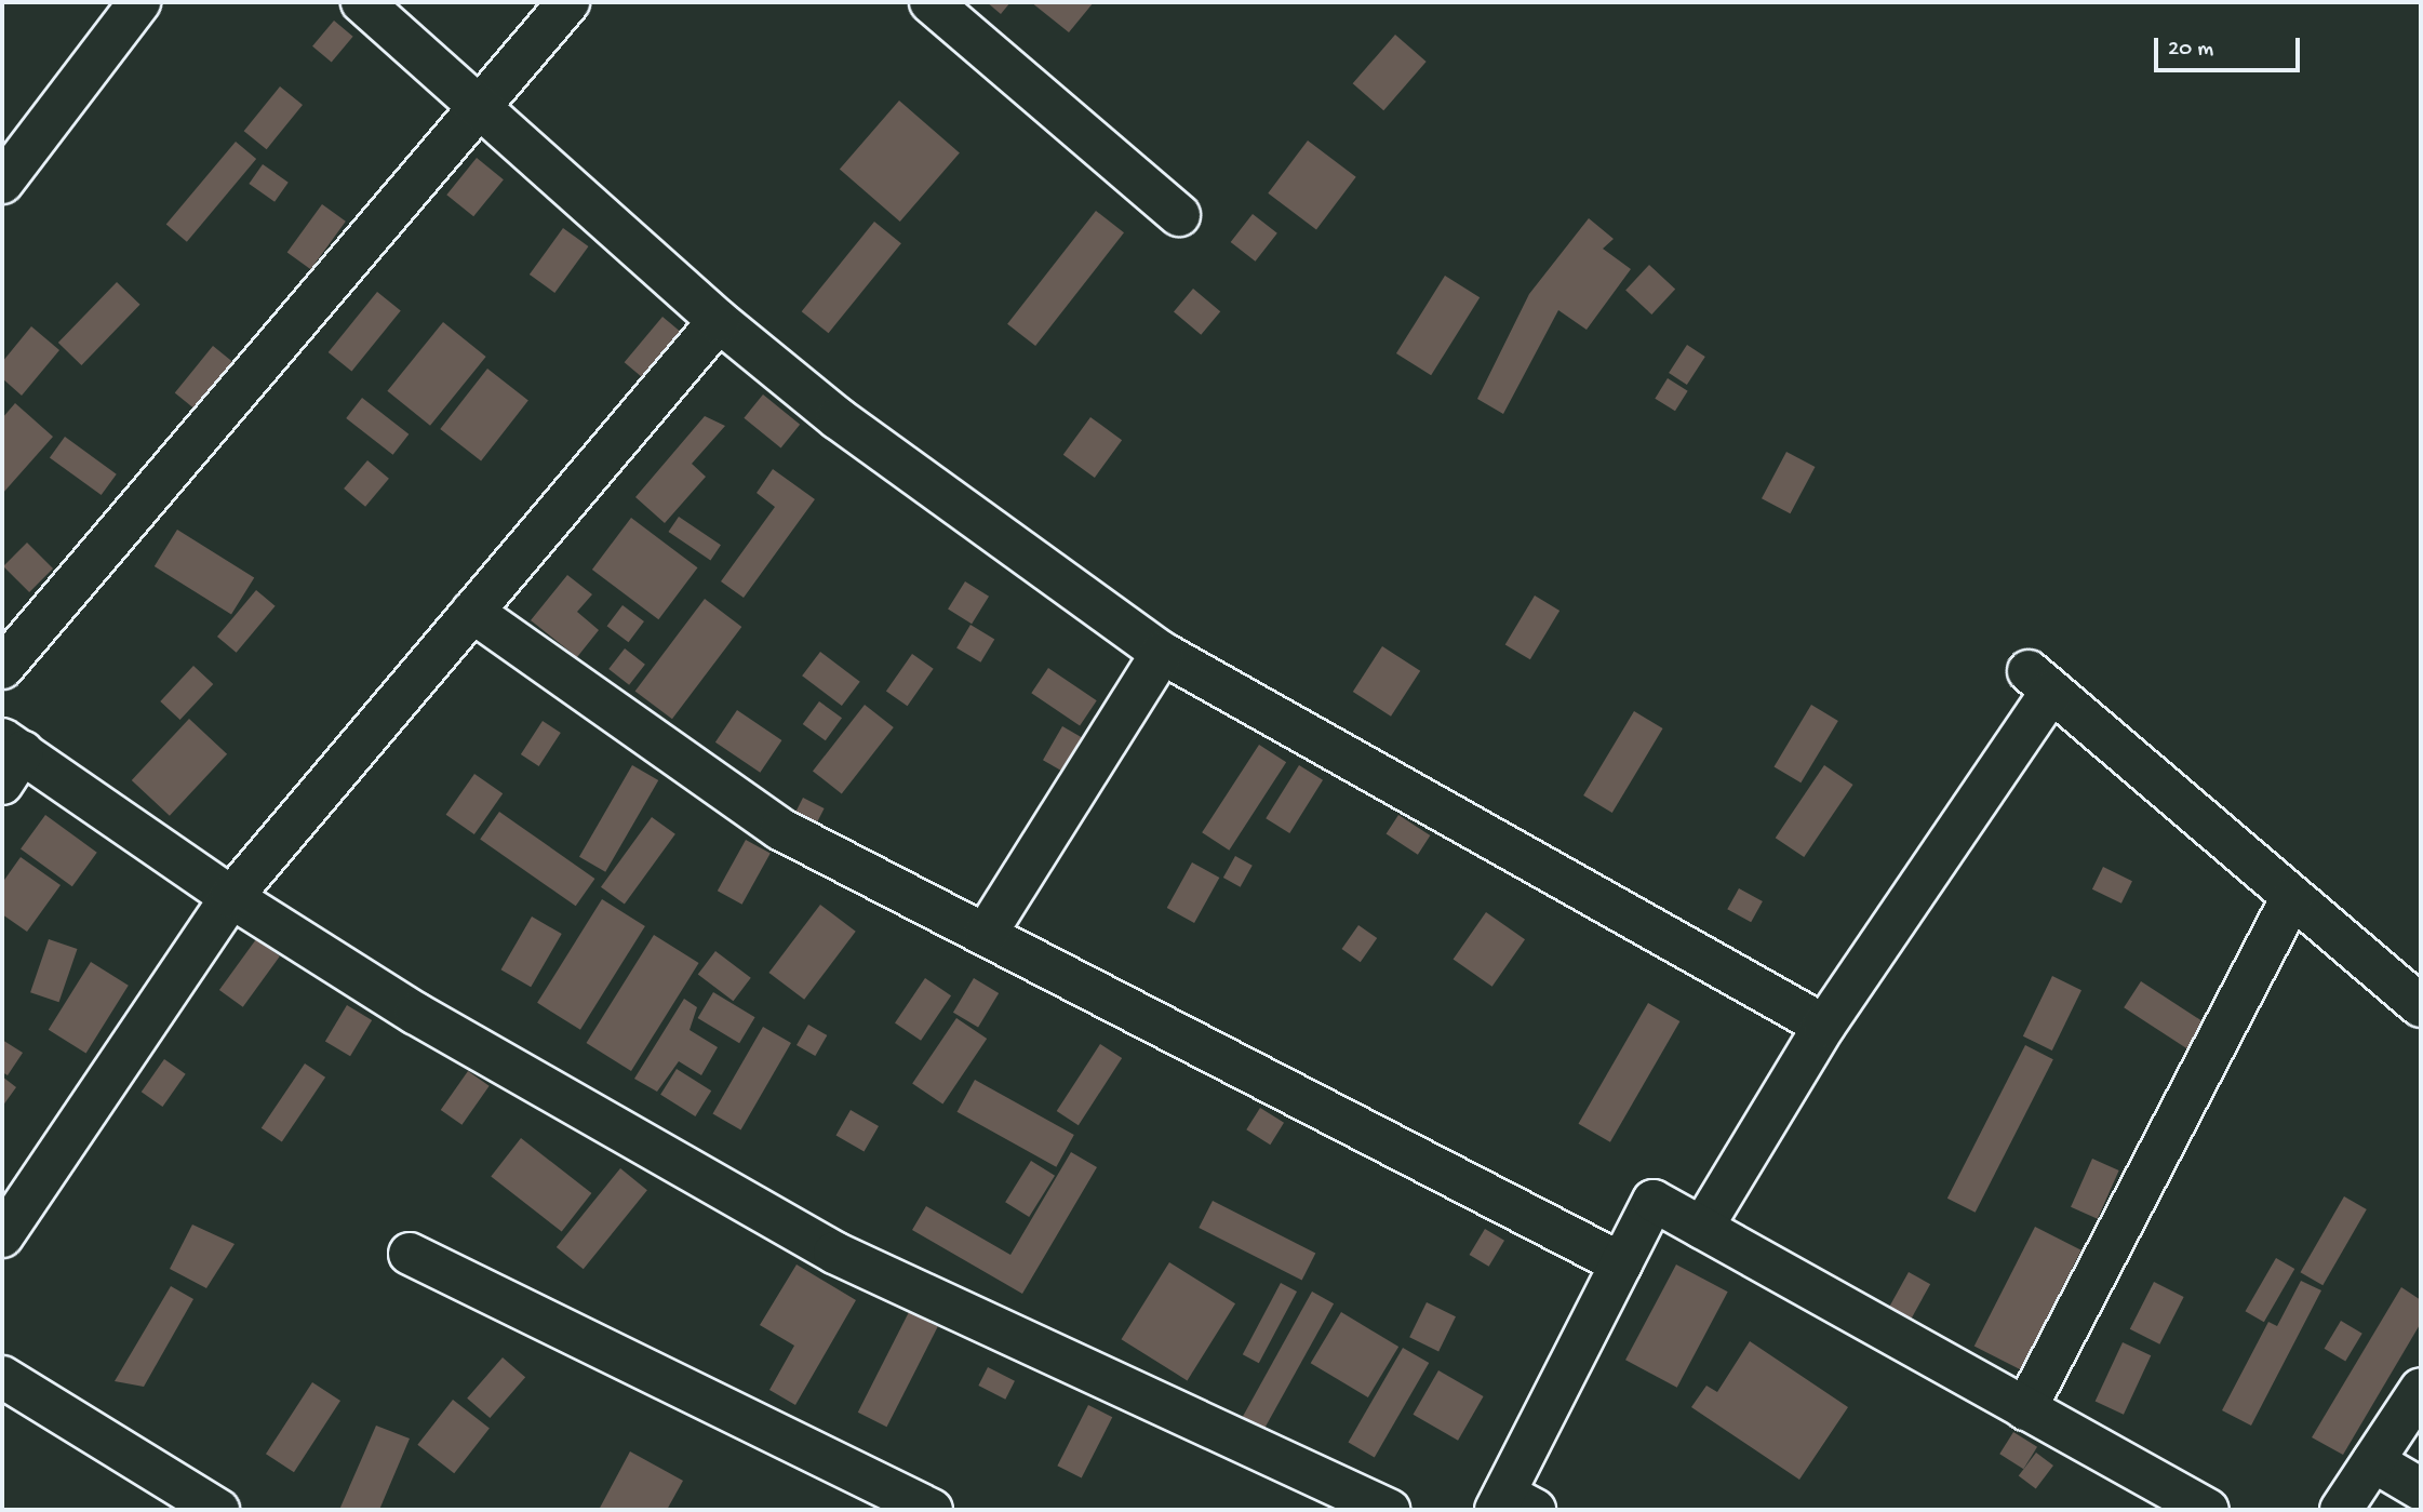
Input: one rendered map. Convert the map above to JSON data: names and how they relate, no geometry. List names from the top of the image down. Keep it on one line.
{"scale_bar":"20 m"}
